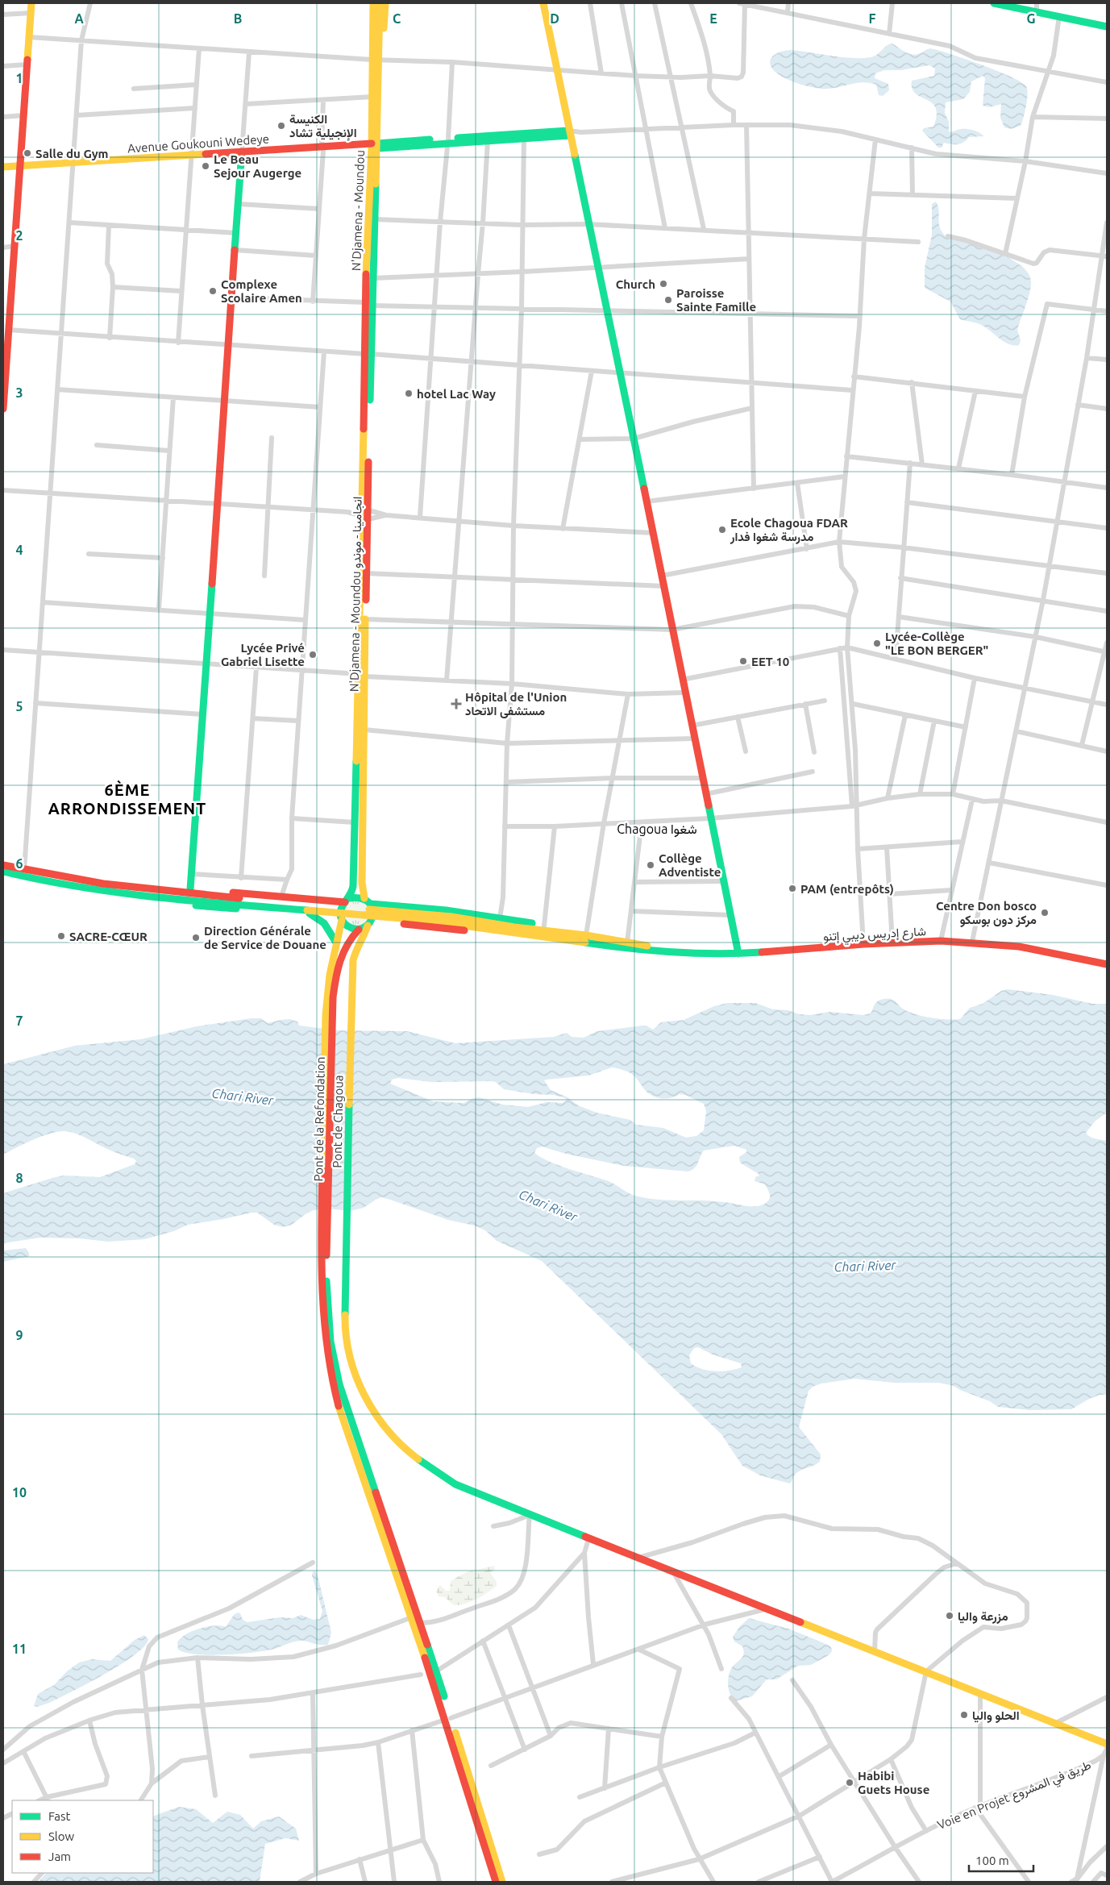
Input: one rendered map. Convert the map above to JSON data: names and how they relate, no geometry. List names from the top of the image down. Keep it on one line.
{"streets":{"main road":["Avenue Goukouni Wedeye","N'Djamena - Moundou","N'Djamena - Moundou انجامينا - موندو","شارع إدريس ديبي إتنو","Pont de la Refondation","Pont de Chagoua"],"street":["Voie en Projet طريق في المشروع"]},"crossings":[["Avenue Goukouni Wedeye","N'Djamena - Moundou"],["N'Djamena - Moundou","N'Djamena - Moundou انجامينا - موندو"],["N'Djamena - Moundou انجامينا - موندو","Pont de Chagoua"]],"districts":["6ÈME ARRONDISSEMENT","Chagoua شغوا"],"water":["Chari River"],"places":{"other":["الكنيسة الإنجيلية تشاد","Salle du Gym","Le Beau Sejour Augerge","Church","Complexe Scolaire Amen","Paroisse Sainte Famille","hotel Lac Way","Ecole Chagoua FDAR مدرسة شغوا فدار","Lycée-Collège \"LE BON BERGER\"","Lycée Privé Gabriel Lisette","EET 10","Collège Adventiste","PAM (entrepôts)","Centre Don bosco مركز دون بوسكو","SACRE-CŒUR","Direction Générale de Service de Douane","مزرعة واليا","الحلو واليا","Habibi Guets House"],"health":["Hôpital de l'Union مستشفى الاتحاد"]},"legend":["Fast","Slow","Jam"],"scale_bar":"100 m","grid":{"columns":["A","B","C","D","E","F","G"],"rows":["1","2","3","4","5","6","7","8","9","10","11"]}}
